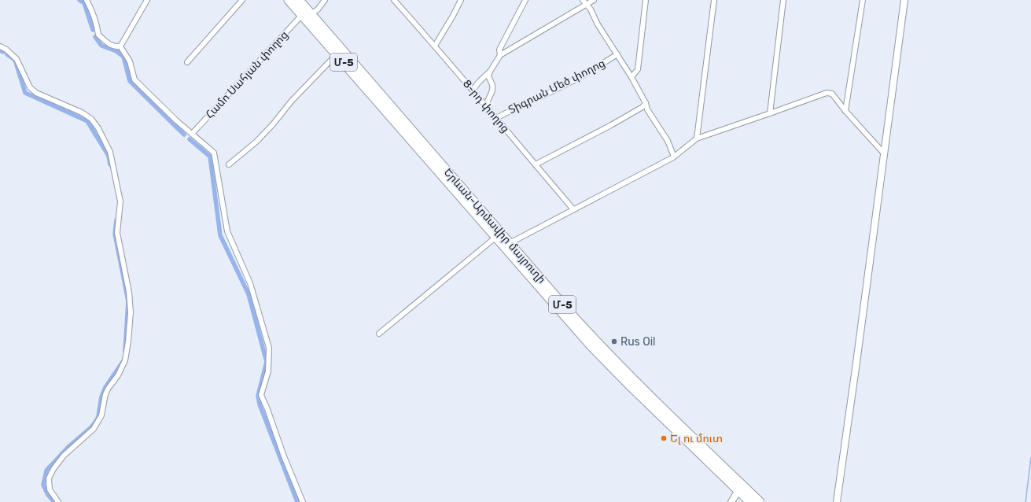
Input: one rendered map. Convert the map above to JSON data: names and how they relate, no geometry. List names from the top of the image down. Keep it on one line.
{"streets":{"highway":["Մ-5","Երևան-Արմավիր մայրուղի"],"street":["Համո Սահյան փողոց","Տիգրան Մեծ փողոց","8-րդ փողոց"]},"crossings":[["Մ-5","Համո Սահյան փողոց"],["Մ-5","Երևան-Արմավիր մայրուղի"],["Տիգրան Մեծ փողոց","8-րդ փողոց"]],"places":["Rus Oil","Ել ու մուտ"]}
